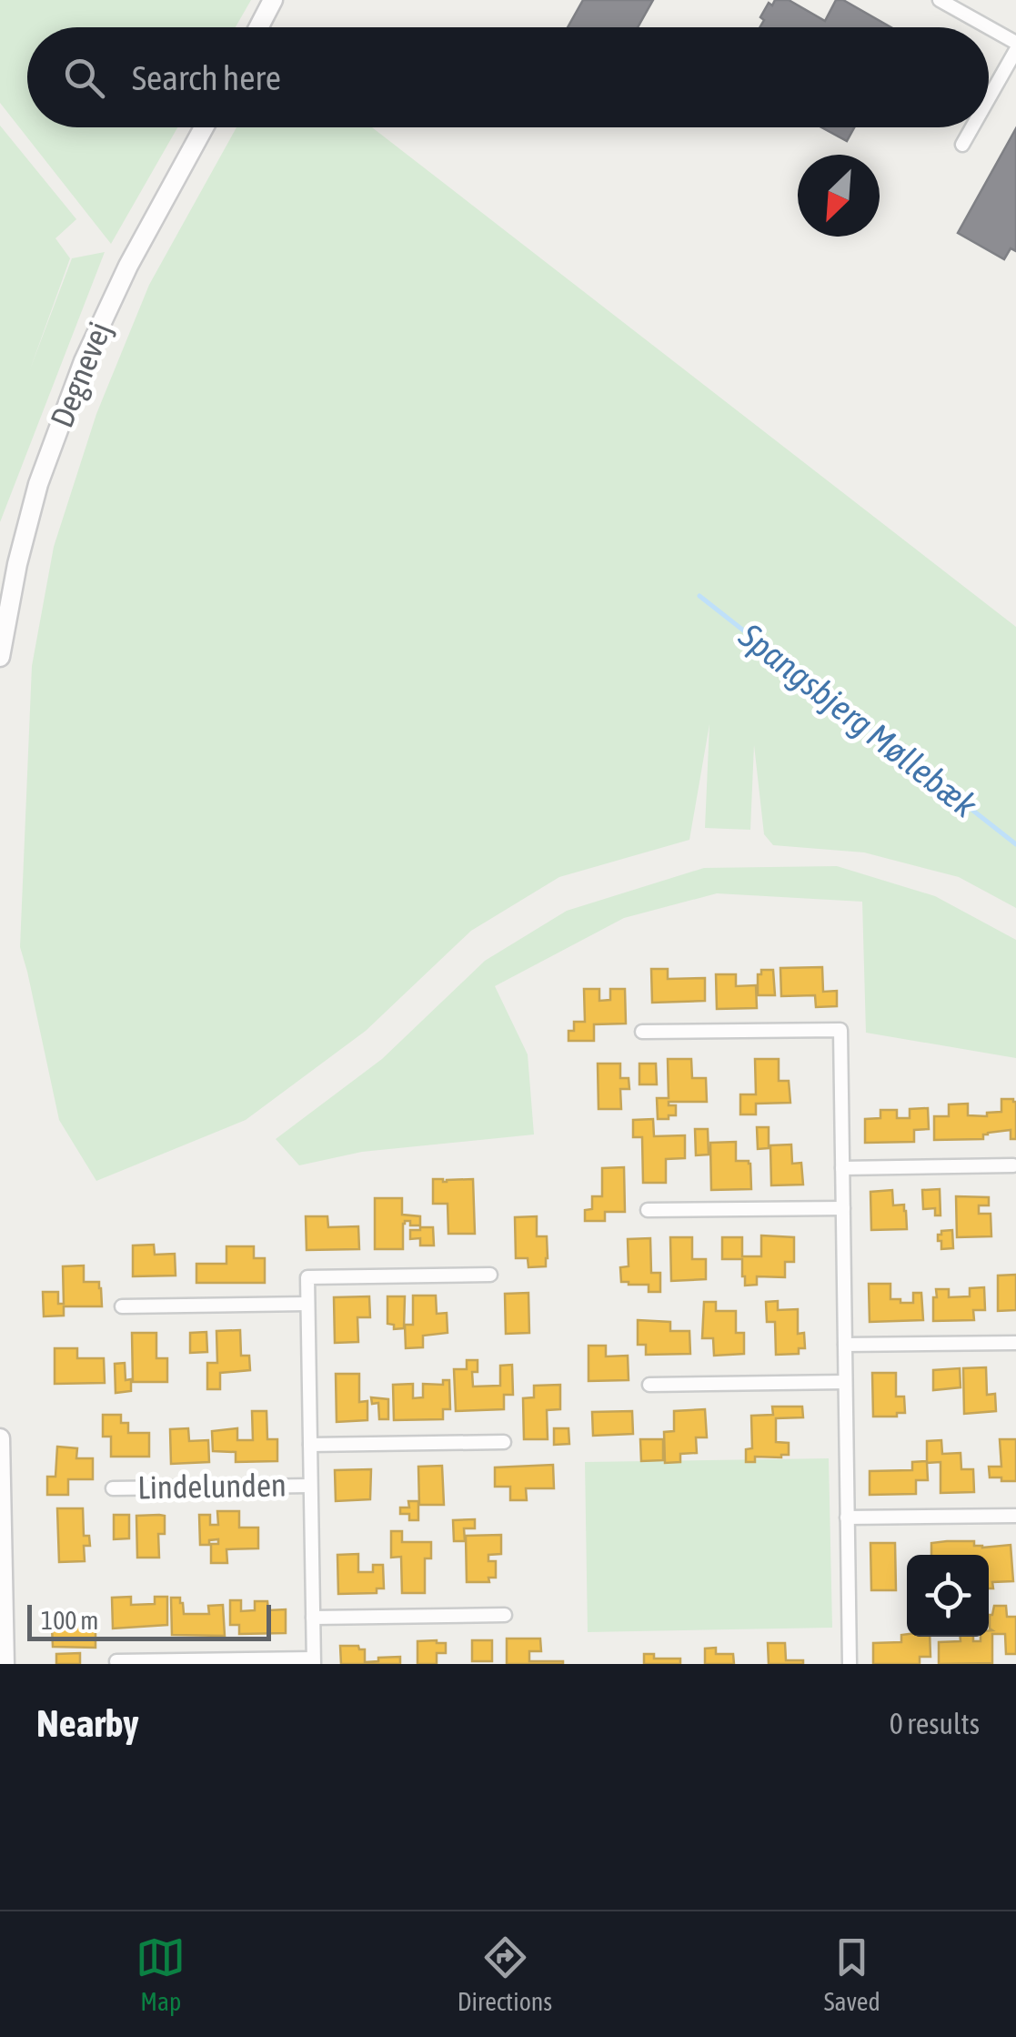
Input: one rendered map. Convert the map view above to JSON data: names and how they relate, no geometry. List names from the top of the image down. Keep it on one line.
{"streets":{"street":["Degnevej","Lindelunden"]},"water":["Spangsbjerg Møllebæk"],"scale_bar":"100 m","north":"bottom left","page":{"search":"Search here","scale":"100 m","heading":["Nearby","0 results"],"nav":["Map","Directions","Saved"]}}
